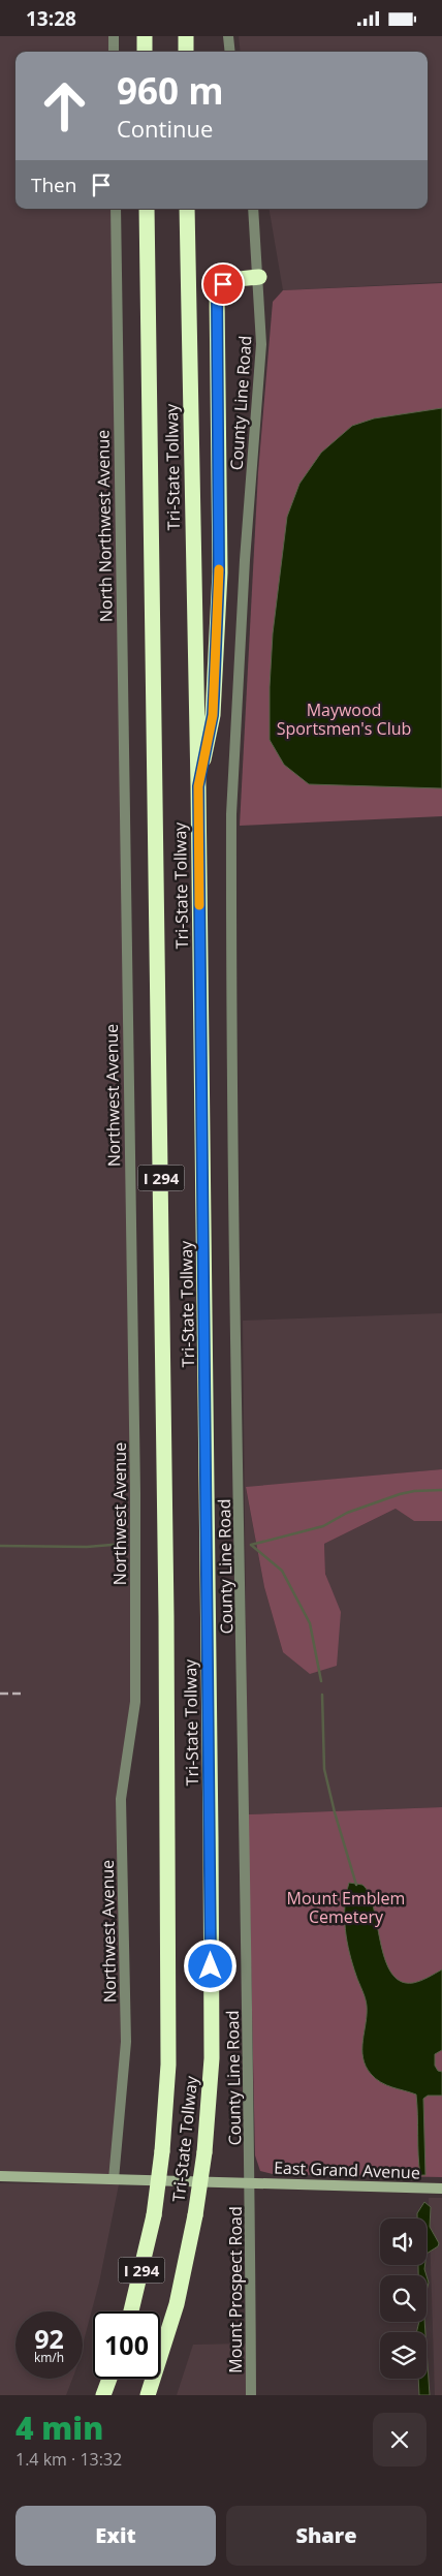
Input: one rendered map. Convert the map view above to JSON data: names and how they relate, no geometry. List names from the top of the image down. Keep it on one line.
{"streets":{"highway":["Tri-State Tollway","I 294"],"main road":["East Grand Avenue"],"street":["County Line Road","North Northwest Avenue","Northwest Avenue","Mount Prospect Road"]},"crossings":[["County Line Road","East Grand Avenue"],["County Line Road","Mount Prospect Road"],["North Northwest Avenue","Northwest Avenue"],["Northwest Avenue","East Grand Avenue"],["East Grand Avenue","Mount Prospect Road"]],"parks":["Maywood Sportsmen's Club","Mount Emblem Cemetery"],"page":{"status":"13:28","turn":["960 m","Continue"],"then":"Then","speed":"92 km/h","limit":"100","heading":["4 min","1.4 km · 13:32"],"buttons":["Exit","Share"]}}
